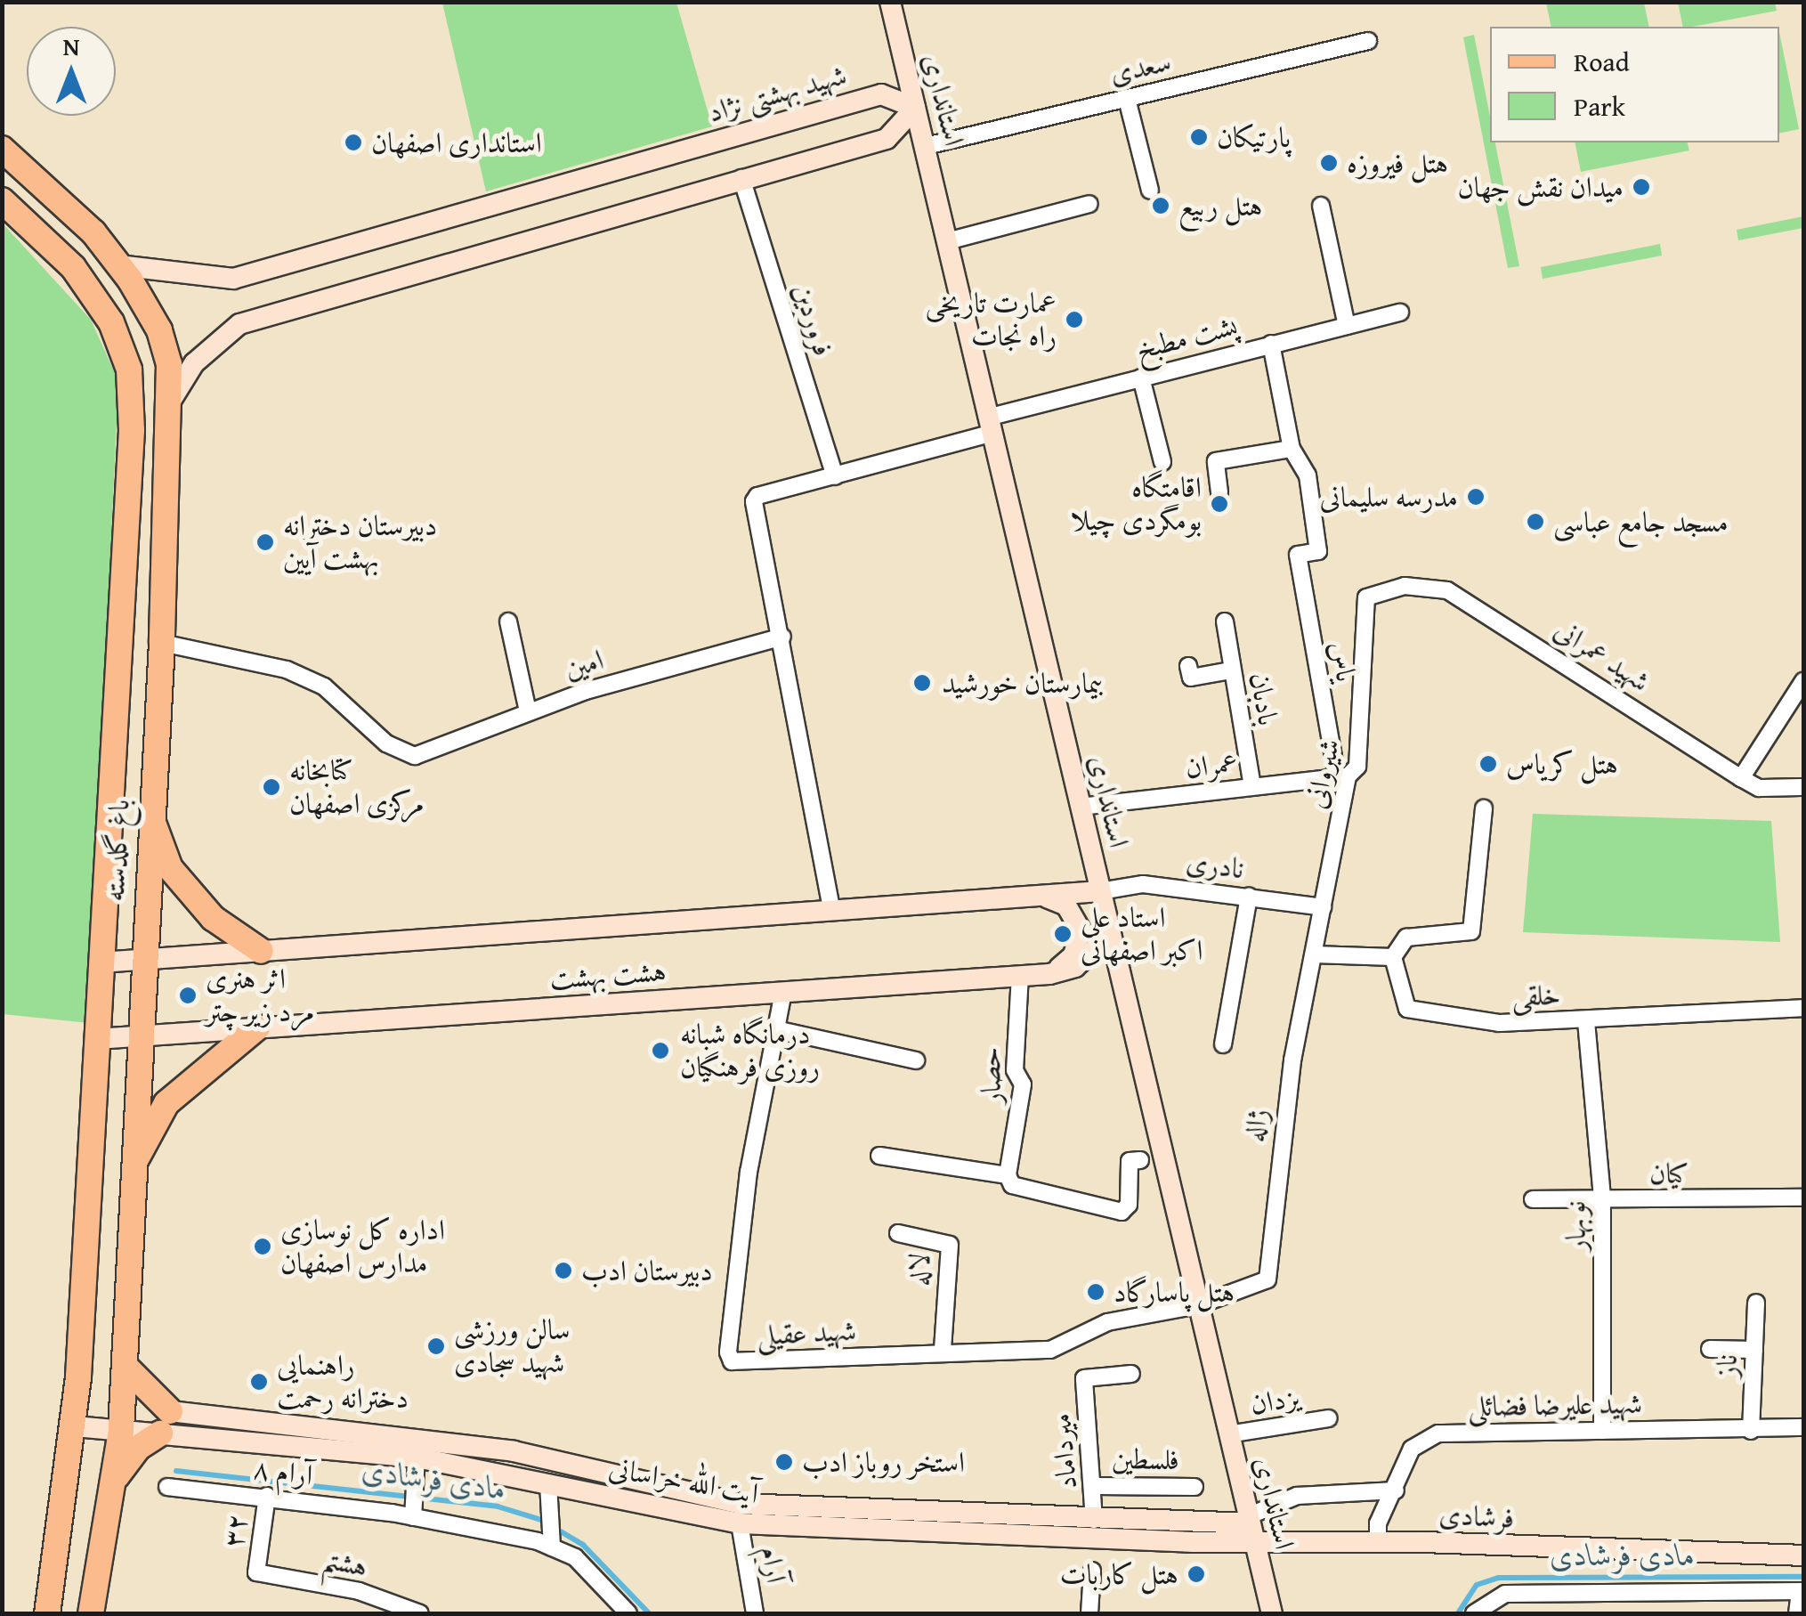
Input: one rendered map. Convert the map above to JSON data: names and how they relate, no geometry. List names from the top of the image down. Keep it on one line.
{"streets":{"main road":["شهید بهشتی نژاد","استانداری","باغ گلدسته","هشت بهشت","آیت الله خراسانی","فرشادی"],"street":["سعدی","فروردین","پشت مطبخ","شهید عمرانی","یاس","امین","بادبان","عمران","شیروانی","نادری","خلقی","حصار","ژاله","کیان","نوبهار","لاله","شهید عقیلی","ناز","یزدان","شهید علیرضا فضائلی","میرداماد","فلسطین","۸ آرام","۳۲","هشتم","آرام"]},"crossings":[["سعدی","استانداری"],["شهید بهشتی نژاد","استانداری"],["شهید بهشتی نژاد","باغ گلدسته"],["استانداری","پشت مطبخ"],["استانداری","عمران"],["استانداری","نادری"],["استانداری","هشت بهشت"],["استانداری","ژاله"],["استانداری","شهید عقیلی"],["استانداری","یزدان"],["استانداری","آیت الله خراسانی"],["استانداری","فرشادی"],["فروردین","پشت مطبخ"],["پشت مطبخ","امین"],["شهید عمرانی","شیروانی"],["یاس","عمران"],["یاس","شیروانی"],["امین","باغ گلدسته"],["بادبان","عمران"],["عمران","شیروانی"],["شیروانی","نادری"],["شیروانی","ژاله"],["باغ گلدسته","هشت بهشت"],["نادری","هشت بهشت"],["نادری","ژاله"],["هشت بهشت","حصار"],["هشت بهشت","شهید عقیلی"],["خلقی","نوبهار"],["ژاله","شهید عقیلی"],["کیان","نوبهار"],["نوبهار","شهید علیرضا فضائلی"],["لاله","شهید عقیلی"],["ناز","شهید علیرضا فضائلی"],["شهید علیرضا فضائلی","فرشادی"],["میرداماد","فلسطین"],["میرداماد","آیت الله خراسانی"],["۸ آرام","۳۲"],["آیت الله خراسانی","فرشادی"],["آیت الله خراسانی","آرام"],["۳۲","هشتم"]],"water":["مادی فرشادی"],"places":["پارتیکان","استانداری اصفهان","هتل فیروزه","میدان نقش جهان","هتل ربیع","عمارت تاریخی راه نجات","مدرسه سلیمانی","اقامتگاه بومگردی چیلا","مسجد جامع عباسی","دبیرستان دخترانه بهشت آیین","بیمارستان خورشید","هتل کریاس","کتابخانه مرکزی اصفهان","استاد علی اکبر اصفهانی","اثر هنری مرد زیر چتر","درمانگاه شبانه روزی فرهنگیان","اداره کل نوسازی مدارس اصفهان","دبیرستان ادب","هتل پاسارگاد","سالن ورزشی شهید سجادی","راهنمایی دخترانه رحمت","استخر روباز ادب","هتل کاربات"],"legend":["Road","Park"],"north":"top"}
